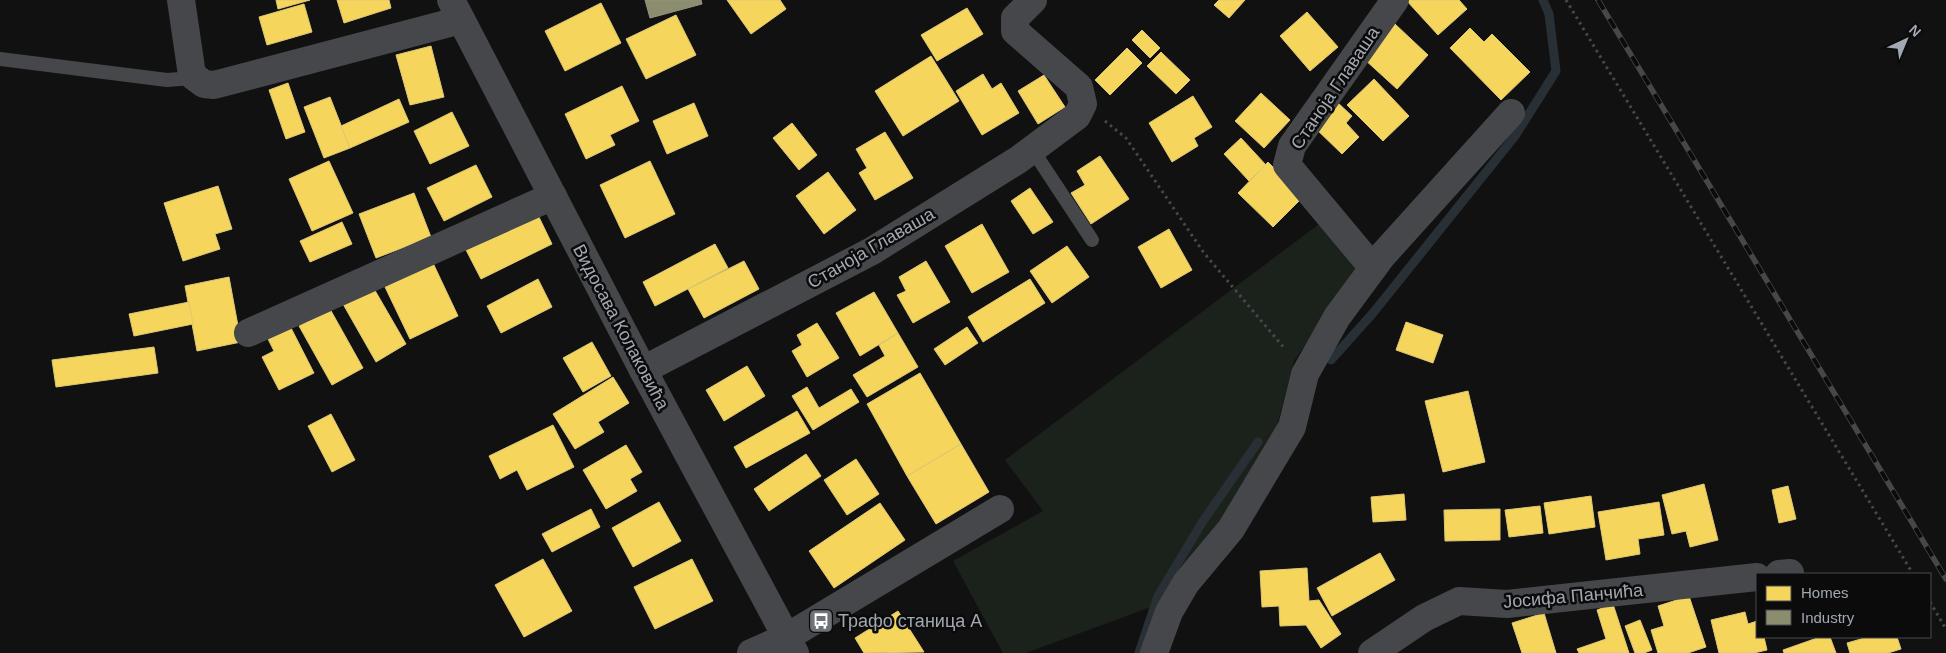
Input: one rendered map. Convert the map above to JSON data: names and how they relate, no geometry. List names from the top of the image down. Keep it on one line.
{"streets":{"street":["Станоја Главаша","Видосава Колаковића","Јосифа Панчића"]},"crossings":[["Станоја Главаша","Видосава Колаковића"]],"places":{"bus stop":["Трафо станица А"]},"legend":["Homes","Industry"],"north":"top right"}
